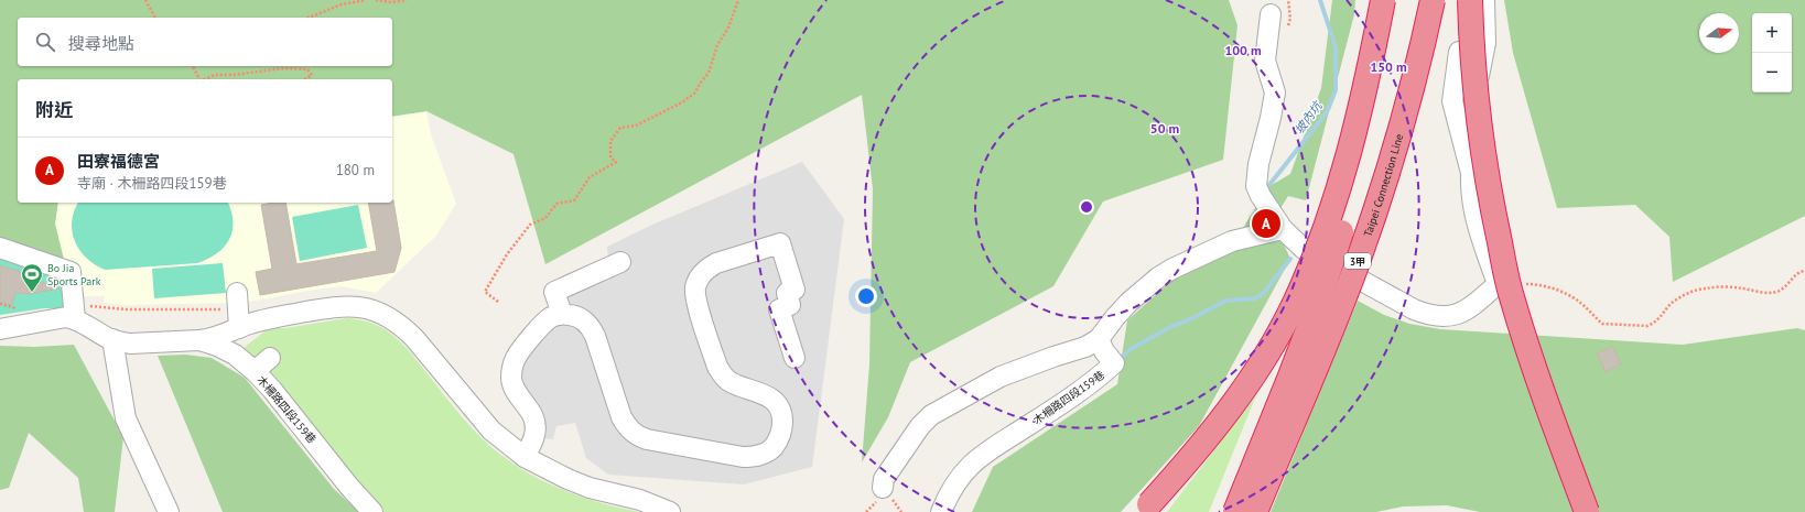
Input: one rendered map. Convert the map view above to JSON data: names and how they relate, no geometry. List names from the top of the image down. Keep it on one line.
{"streets":{"highway":["Taipei Connection Line","3甲"],"street":["木柵路四段159巷"]},"water":["坡內坑"],"places":{"sports":["Bo Jia Sports Park"]},"north":"right","page":{"map_buttons":["+","−"],"search":"搜尋地點","heading":"附近","list":[{"mark":"A","name":"田寮福德宮","note":"寺廟 · 木柵路四段159巷","value":"180 m"}],"pins":"A"},"rings":["100 m","150 m","50 m"]}
